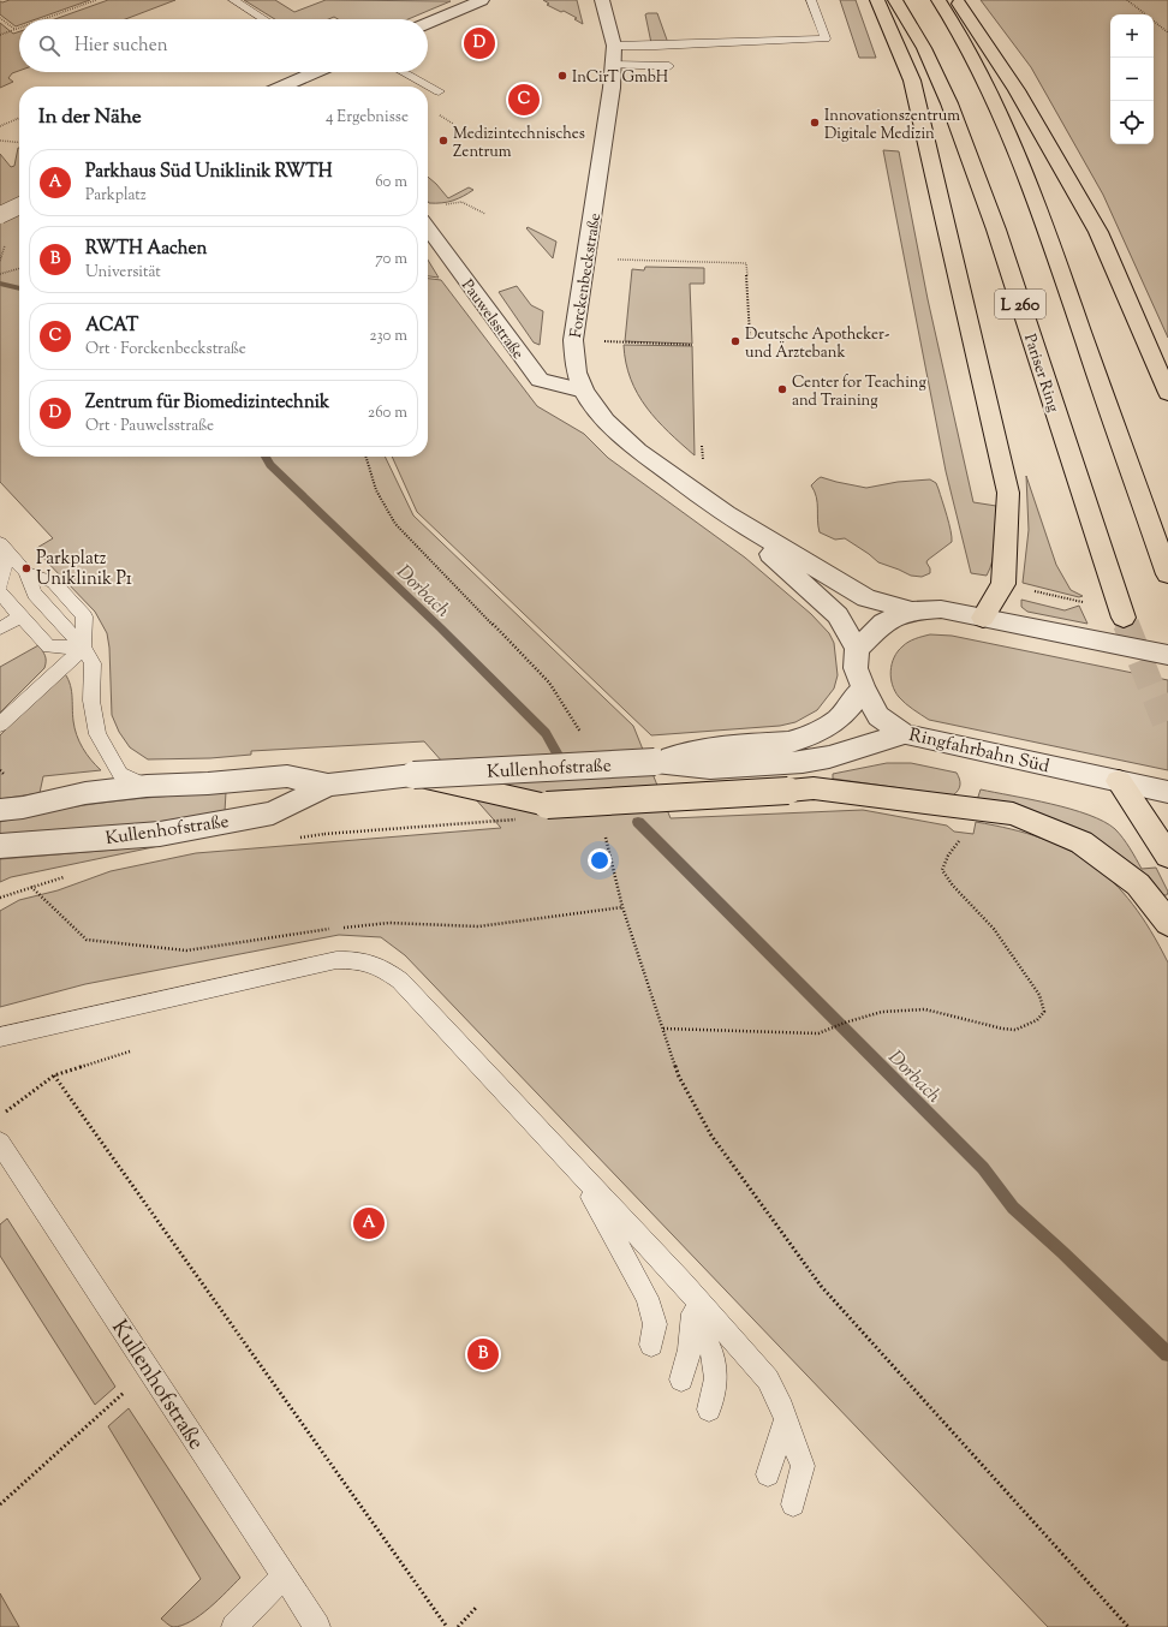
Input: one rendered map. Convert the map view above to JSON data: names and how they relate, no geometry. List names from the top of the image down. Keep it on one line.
{"streets":{"highway":["L 260","Pariser Ring"],"street":["Forckenbeckstraße","Pauwelsstraße","Ringfahrbahn Süd","Kullenhofstraße"]},"crossings":[["Forckenbeckstraße","Pauwelsstraße"],["Forckenbeckstraße","Ringfahrbahn Süd"],["Ringfahrbahn Süd","Kullenhofstraße"]],"water":["Dorbach"],"places":["InCirT GmbH","Innovationszentrum Digitale Medizin","Medizintechnisches Zentrum","Deutsche Apotheker- und Ärztebank","Center for Teaching and Training","Parkplatz Uniklinik P1"],"page":{"map_buttons":["+","−"],"search":"Hier suchen","pins":["D","C","A","B"],"heading":["In der Nähe","4 Ergebnisse"],"list":[{"mark":"A","name":"Parkhaus Süd Uniklinik RWTH","note":"Parkplatz","value":"60 m"},{"mark":"B","name":"RWTH Aachen","note":"Universität","value":"70 m"},{"mark":"C","name":"ACAT","note":"Ort · Forckenbeckstraße","value":"230 m"},{"mark":"D","name":"Zentrum für Biomedizintechnik","note":"Ort · Pauwelsstraße","value":"260 m"}]}}
